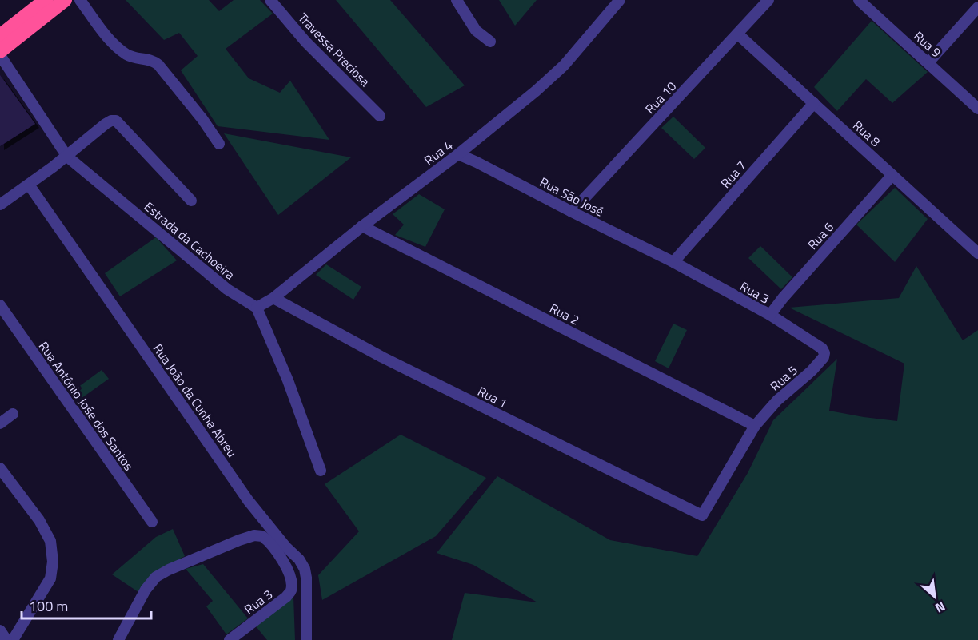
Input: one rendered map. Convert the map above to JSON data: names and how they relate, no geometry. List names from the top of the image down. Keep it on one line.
{"streets":{"street":["Rua 9","Travessa Preciosa","Rua 10","Rua 8","Rua 4","Rua 7","Rua São José","Rua 6","Estrada da Cachoeira","Rua 3","Rua 2","Rua 5","Rua 1","Rua João da Cunha Abreu","Rua Antônio Jośe dos Santos"]},"crossings":[["Rua 10","Rua 8"],["Rua 10","Rua São José"],["Rua 8","Rua 7"],["Rua 8","Rua 6"],["Rua 4","Rua São José"],["Rua 4","Estrada da Cachoeira"],["Rua 4","Rua 2"],["Rua 4","Rua 1"],["Rua 7","Rua São José"],["Rua 7","Rua 3"],["Rua São José","Rua 3"],["Rua 6","Rua 3"],["Rua 3","Rua 5"],["Rua 3","Rua João da Cunha Abreu"],["Rua 2","Rua 5"],["Rua 2","Rua 1"],["Rua 5","Rua 1"]],"scale_bar":"100 m","north":"bottom right"}
